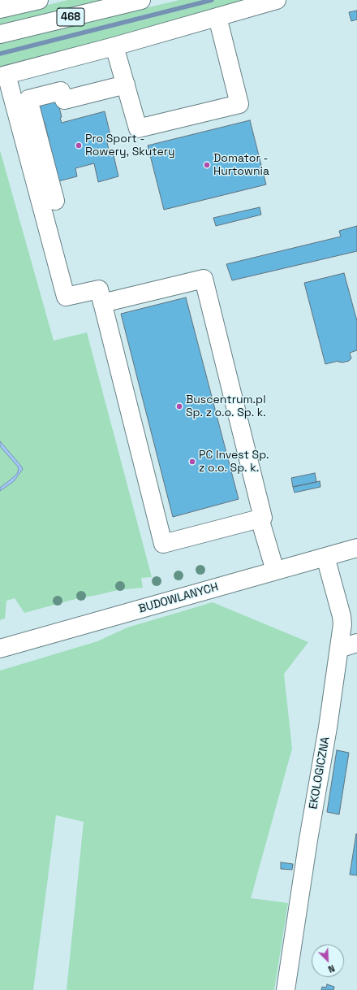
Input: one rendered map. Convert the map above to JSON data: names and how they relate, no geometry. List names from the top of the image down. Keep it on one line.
{"streets":{"street":["468","BUDOWLANYCH","EKOLOGICZNA"]},"crossings":[["BUDOWLANYCH","EKOLOGICZNA"]],"places":["Pro Sport - Rowery, Skutery","Domator - Hurtownia","Buscentrum.pl Sp. z o.o. Sp. k.","PC Invest Sp. z o.o. Sp. k."],"north":"bottom right"}
